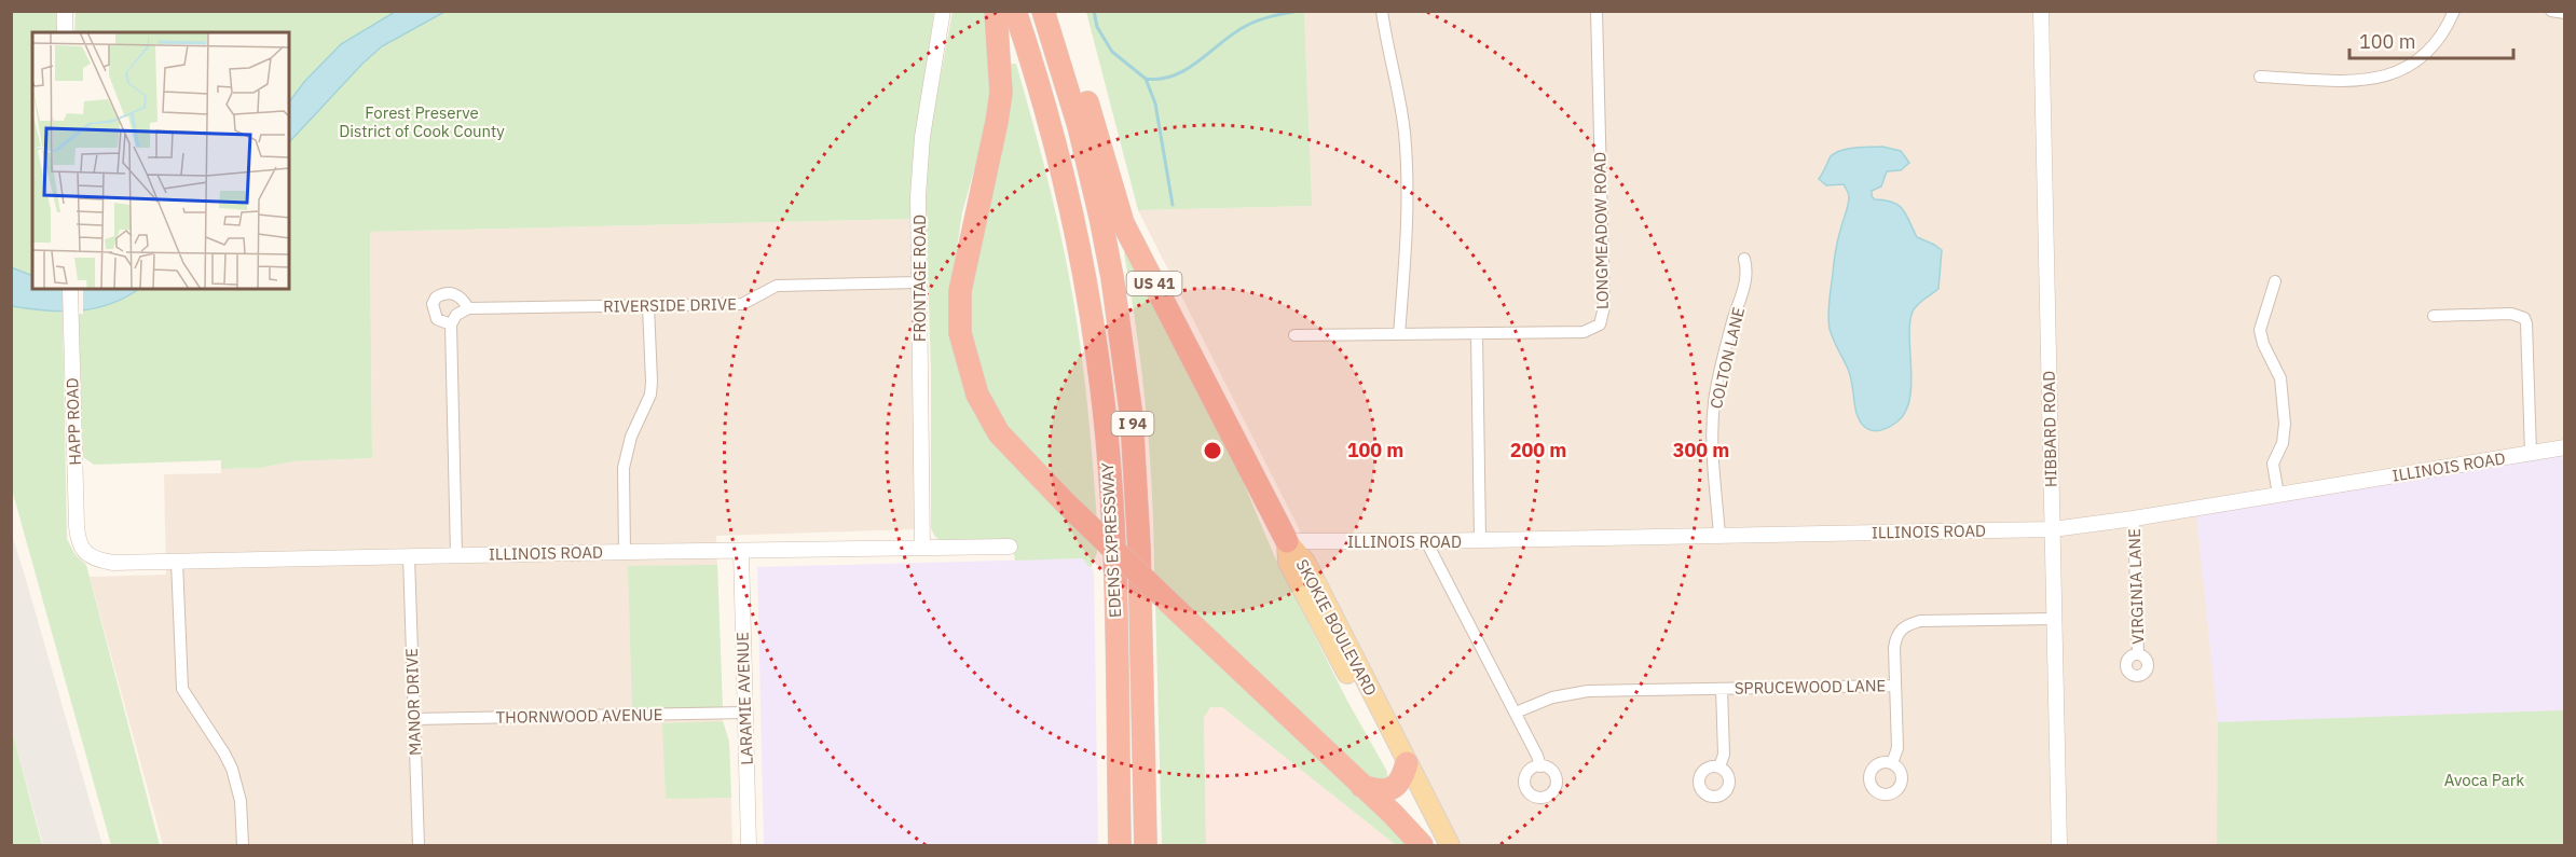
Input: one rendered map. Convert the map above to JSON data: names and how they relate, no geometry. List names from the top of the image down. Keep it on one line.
{"streets":{"highway":["US 41","I 94","EDENS EXPRESSWAY"],"main road":["SKOKIE BOULEVARD"],"street":["LONGMEADOW ROAD","FRONTAGE ROAD","RIVERSIDE DRIVE","COLTON LANE","HAPP ROAD","HIBBARD ROAD","ILLINOIS ROAD","VIRGINIA LANE","SPRUCEWOOD LANE","LARAMIE AVENUE","MANOR DRIVE","THORNWOOD AVENUE"]},"crossings":[["FRONTAGE ROAD","RIVERSIDE DRIVE"],["FRONTAGE ROAD","ILLINOIS ROAD"],["US 41","ILLINOIS ROAD"],["US 41","SKOKIE BOULEVARD"],["COLTON LANE","ILLINOIS ROAD"],["HAPP ROAD","ILLINOIS ROAD"],["HIBBARD ROAD","ILLINOIS ROAD"],["HIBBARD ROAD","SPRUCEWOOD LANE"],["ILLINOIS ROAD","VIRGINIA LANE"],["ILLINOIS ROAD","SKOKIE BOULEVARD"],["ILLINOIS ROAD","LARAMIE AVENUE"],["ILLINOIS ROAD","MANOR DRIVE"],["LARAMIE AVENUE","THORNWOOD AVENUE"],["MANOR DRIVE","THORNWOOD AVENUE"]],"parks":["Forest Preserve District of Cook County","Avoca Park"],"scale_bar":"100 m","rings":["100 m","200 m","300 m"]}
